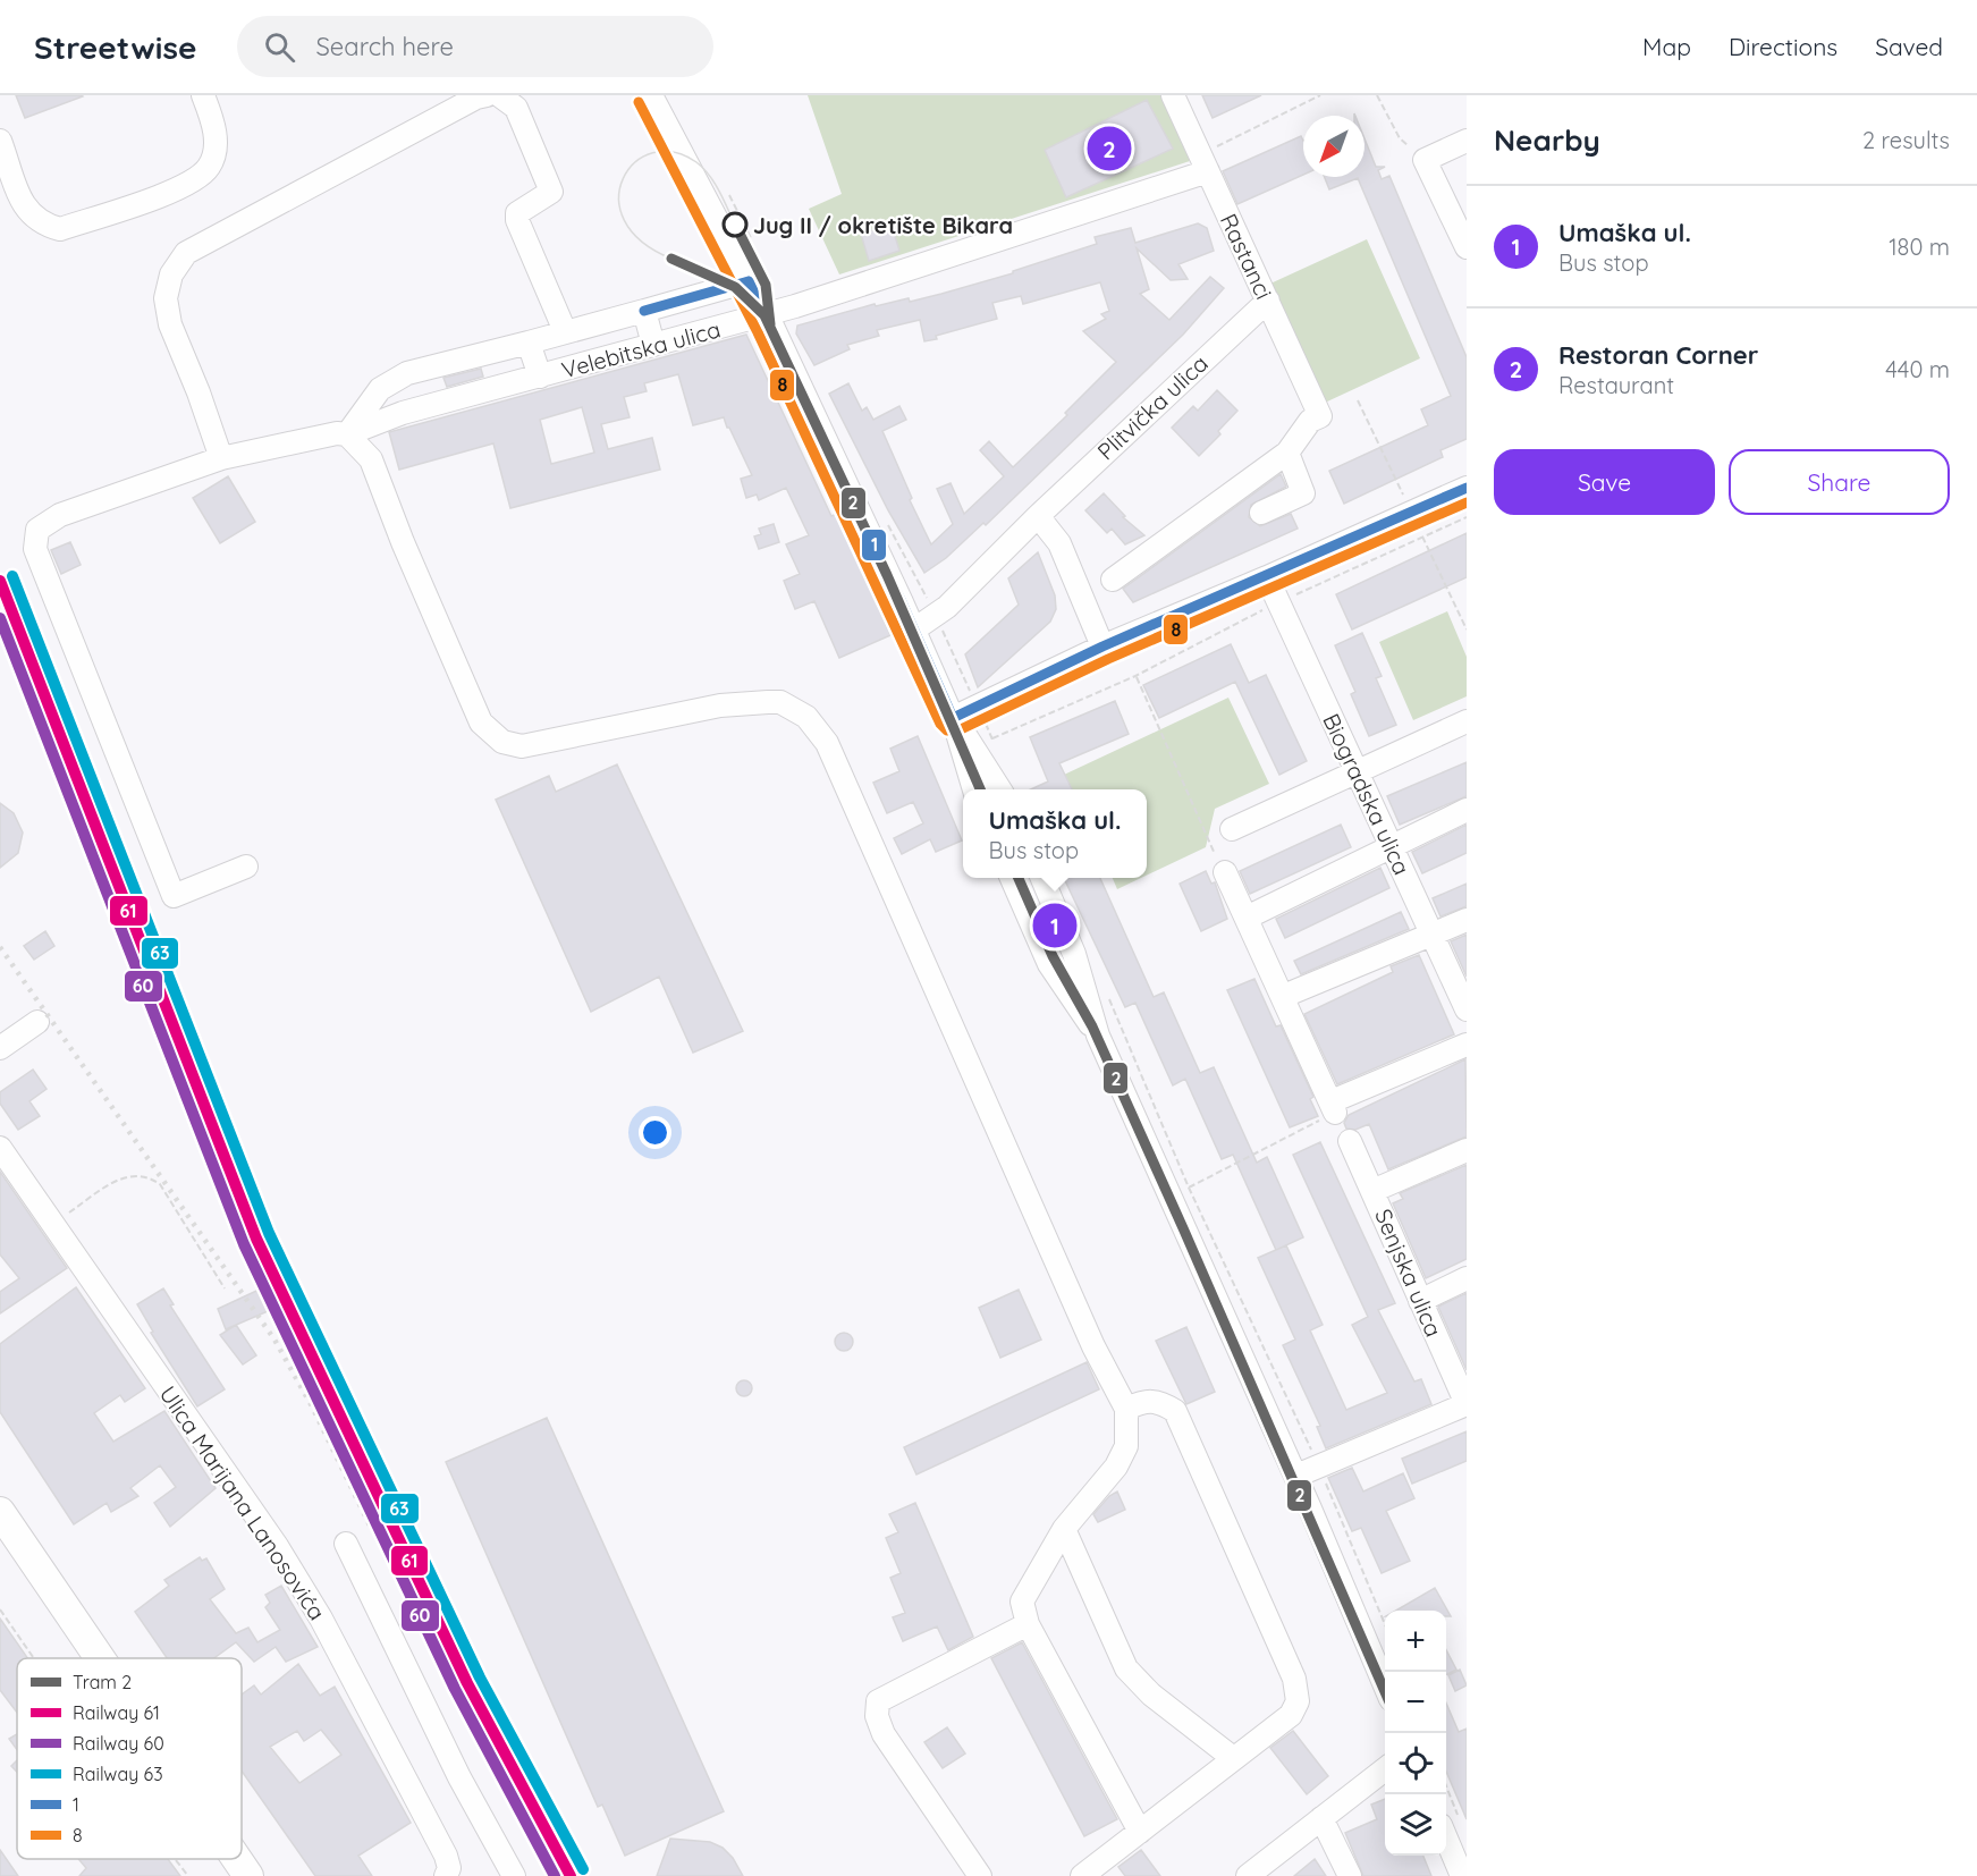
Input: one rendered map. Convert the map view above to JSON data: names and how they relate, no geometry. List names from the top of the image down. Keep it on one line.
{"streets":{"street":["Rastanci","Velebitska ulica","Plitvička ulica","Biogradska ulica","Senjska ulica","Ulica Marijana Lanosovića"]},"crossings":[["Rastanci","Velebitska ulica"],["Rastanci","Plitvička ulica"]],"places":["Jug II / okretište Bikara"],"lines":["transit line 8","tram line 2","transit line 1","rail line 63","rail line 61","rail line 60"],"legend":["Tram 2","Railway 61","Railway 60","Railway 63","1","8"],"north":"bottom left","page":{"header":"Streetwise","search":"Search here","nav":["Map","Directions","Saved"],"heading":["Nearby","2 results"],"pins":["2","1"],"list":[{"mark":"1","name":"Umaška ul.","note":"Bus stop","value":"180 m"},{"mark":"2","name":"Restoran Corner","note":"Restaurant","value":"440 m"}],"buttons":["Save","Share"],"popup":["Umaška ul.","Bus stop"],"map_buttons":["+","−"]}}
